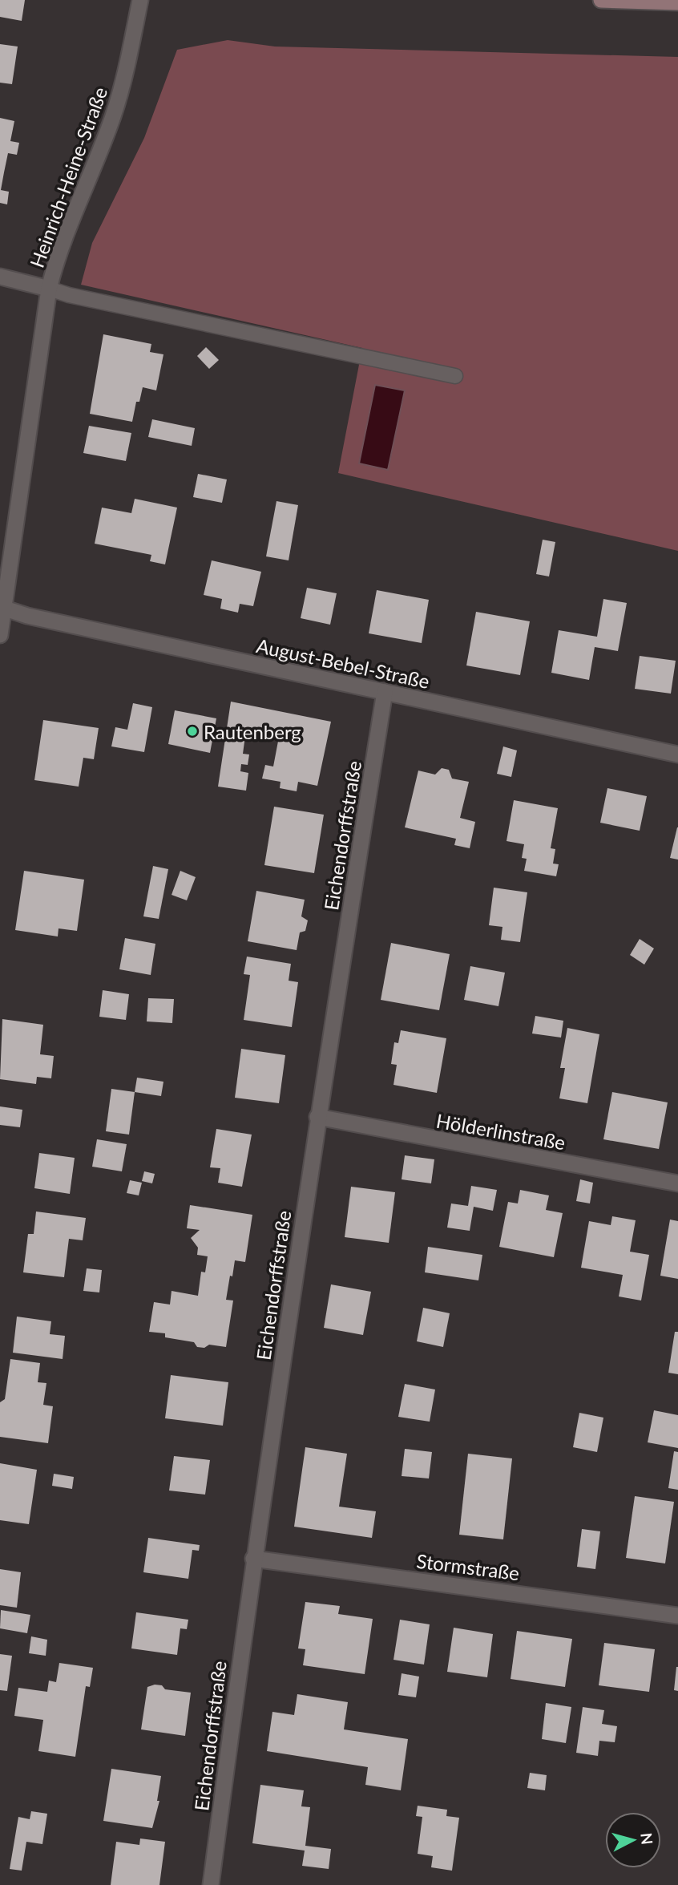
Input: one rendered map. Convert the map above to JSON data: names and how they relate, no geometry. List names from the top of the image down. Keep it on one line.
{"streets":{"street":["Heinrich-Heine-Straße","August-Bebel-Straße","Eichendorffstraße","Hölderlinstraße","Stormstraße"]},"crossings":[["Heinrich-Heine-Straße","August-Bebel-Straße"],["August-Bebel-Straße","Eichendorffstraße"],["Eichendorffstraße","Hölderlinstraße"],["Eichendorffstraße","Stormstraße"]],"places":["Rautenberg"],"north":"right"}
